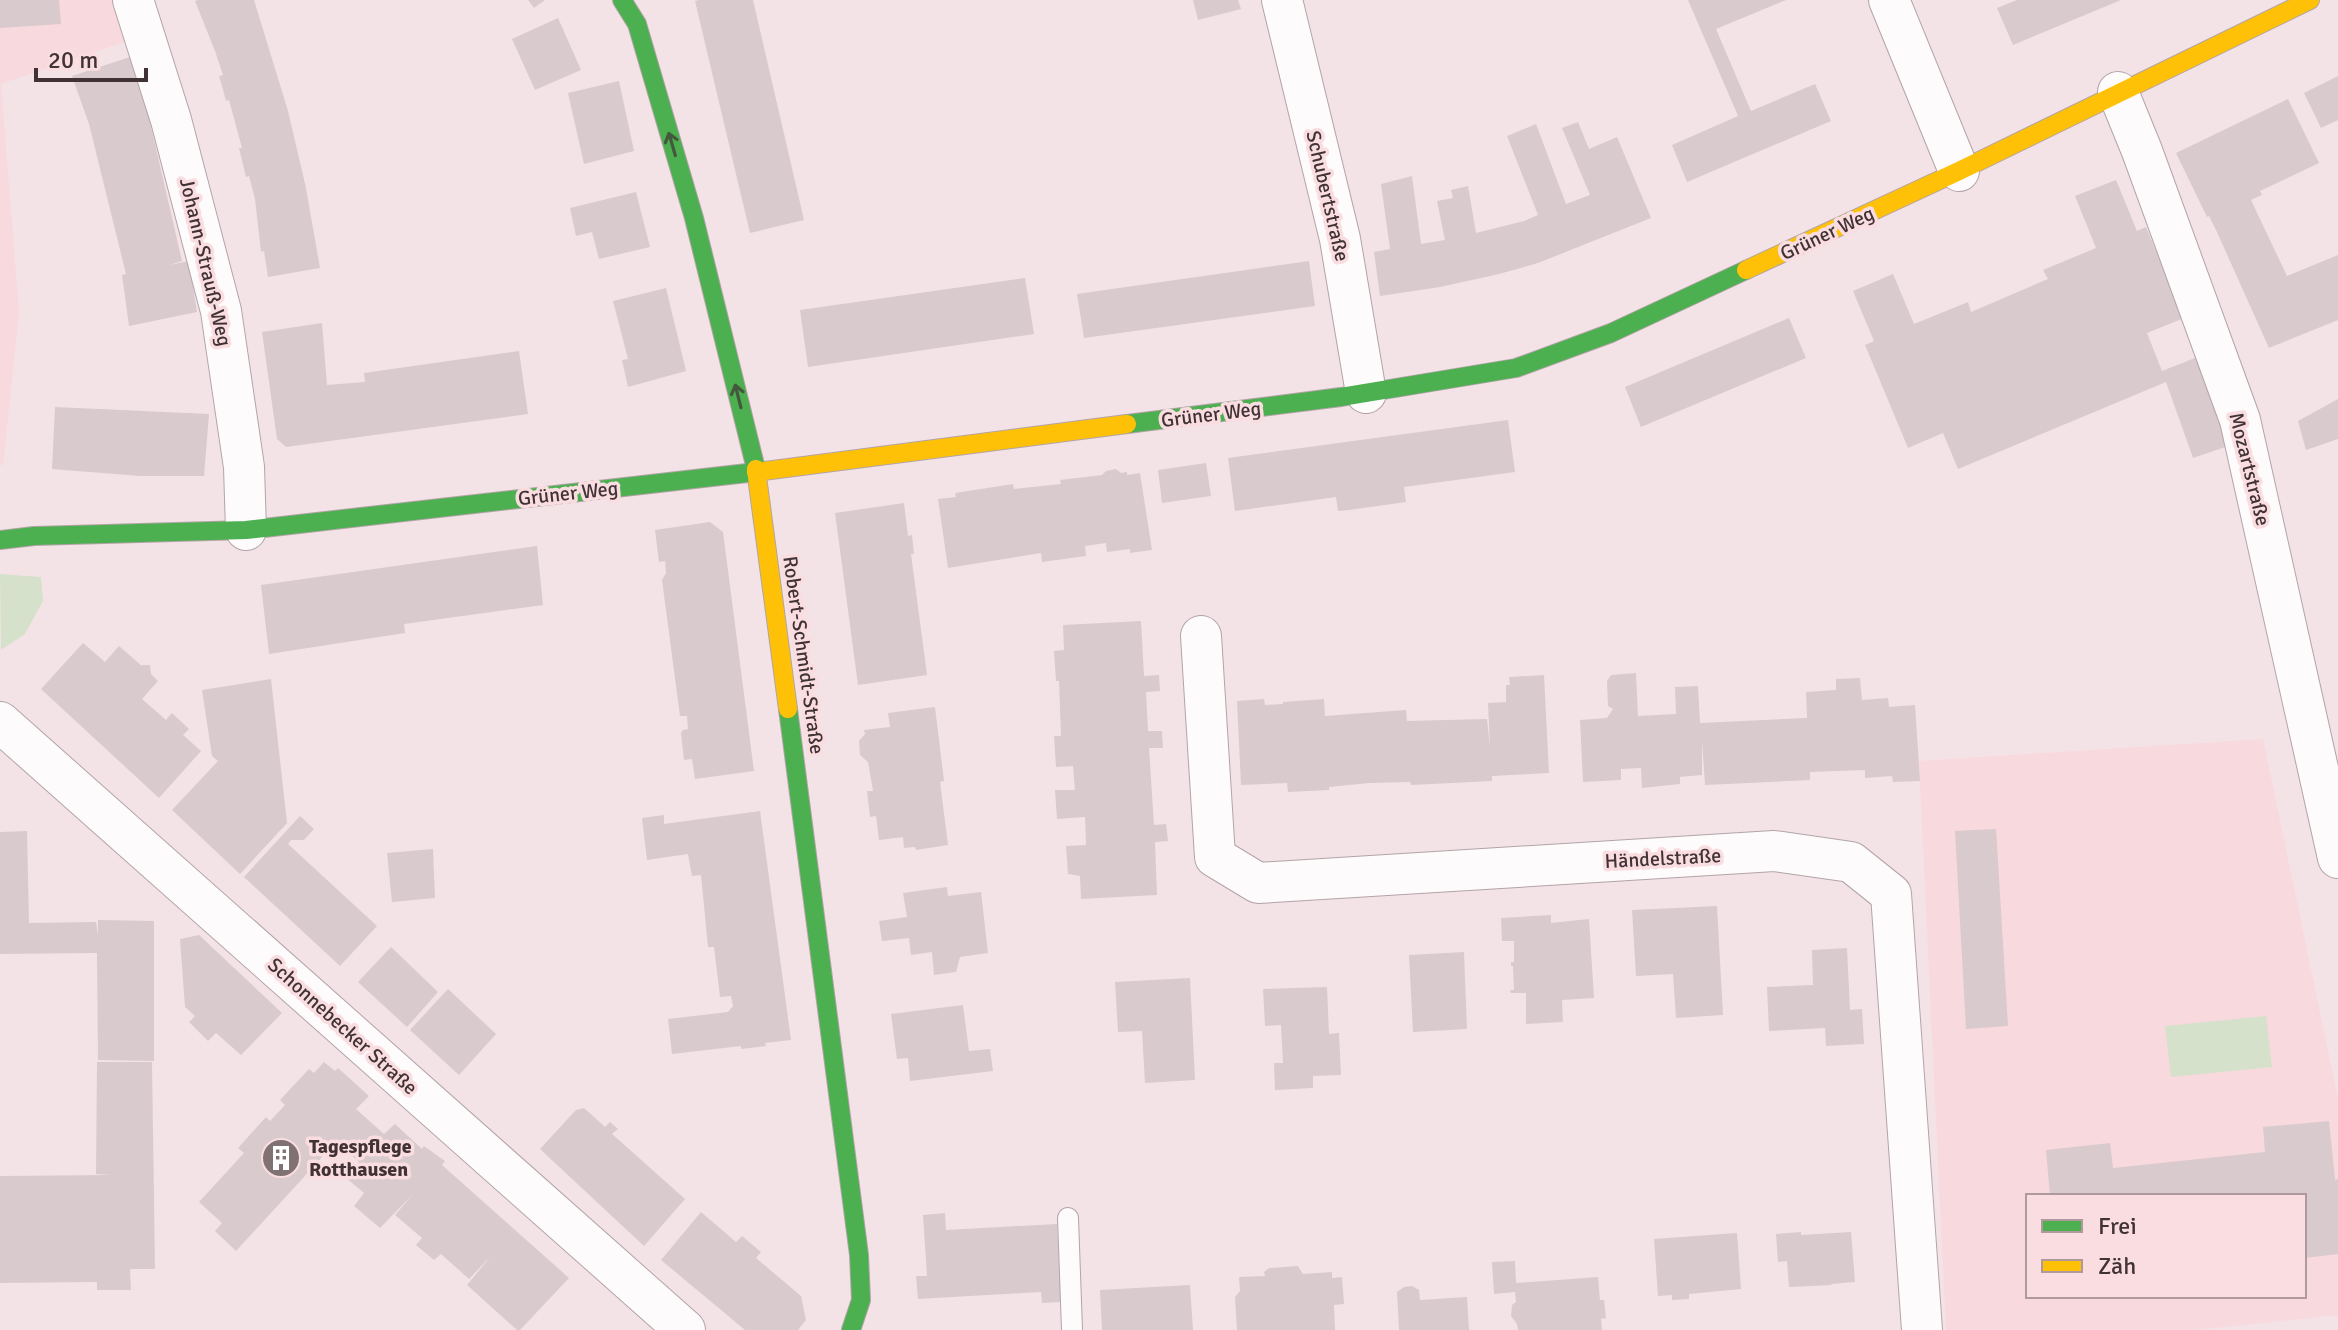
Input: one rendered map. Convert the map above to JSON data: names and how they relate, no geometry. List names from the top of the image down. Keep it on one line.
{"streets":{"street":["Schubertstraße","Grüner Weg","Johann-Strauß-Weg","Mozartstraße","Robert-Schmidt-Straße","Händelstraße","Schonnebecker Straße"]},"crossings":[["Schubertstraße","Grüner Weg"],["Grüner Weg","Johann-Strauß-Weg"],["Grüner Weg","Mozartstraße"],["Grüner Weg","Robert-Schmidt-Straße"]],"one_way":["Robert-Schmidt-Straße"],"places":{"building":["Tagespflege Rotthausen"]},"legend":["Frei","Zäh"],"scale_bar":"20 m"}
